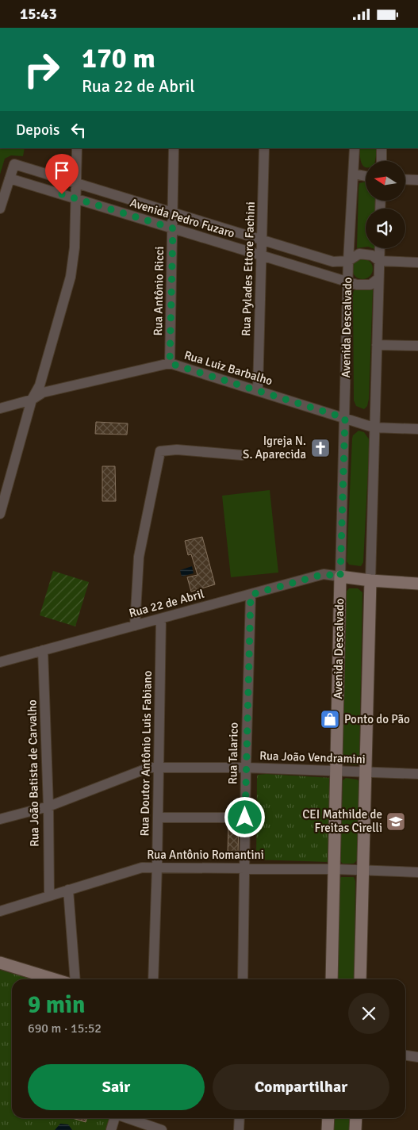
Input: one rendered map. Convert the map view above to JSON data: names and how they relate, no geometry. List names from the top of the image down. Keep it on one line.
{"streets":{"street":["Avenida Pedro Fuzaro","Rua Pylades Ettore Fachini","Rua Antônio Ricci","Avenida Descalvado","Rua Luiz Barbalho","Rua 22 de Abril","Rua Doutor Antônio Luis Fabiano","Rua Talarico","Rua João Vendramini","Rua João Batista de Carvalho","Rua Antônio Romantini"]},"crossings":[["Avenida Pedro Fuzaro","Rua Pylades Ettore Fachini"],["Avenida Pedro Fuzaro","Rua Antônio Ricci"],["Avenida Pedro Fuzaro","Avenida Descalvado"],["Rua Pylades Ettore Fachini","Rua Luiz Barbalho"],["Rua Antônio Ricci","Rua Luiz Barbalho"],["Avenida Descalvado","Rua Luiz Barbalho"],["Avenida Descalvado","Rua 22 de Abril"],["Avenida Descalvado","Rua João Vendramini"],["Avenida Descalvado","Rua Antônio Romantini"],["Rua 22 de Abril","Rua Doutor Antônio Luis Fabiano"],["Rua 22 de Abril","Rua Talarico"],["Rua 22 de Abril","Rua João Batista de Carvalho"],["Rua Doutor Antônio Luis Fabiano","Rua João Vendramini"],["Rua Doutor Antônio Luis Fabiano","Rua Antônio Romantini"],["Rua Talarico","Rua João Vendramini"],["Rua Talarico","Rua Antônio Romantini"],["Rua João Vendramini","Rua João Batista de Carvalho"],["Rua João Batista de Carvalho","Rua Antônio Romantini"]],"places":{"church":["Igreja N. S. Aparecida"],"shop":["Ponto do Pão"],"school or university":["CEI Mathilde de Freitas Cirelli"]},"north":"left","page":{"status":"15:43","turn":["170 m","Rua 22 de Abril"],"then":"Depois","heading":["9 min","690 m · 15:52"],"buttons":["Sair","Compartilhar"]}}
